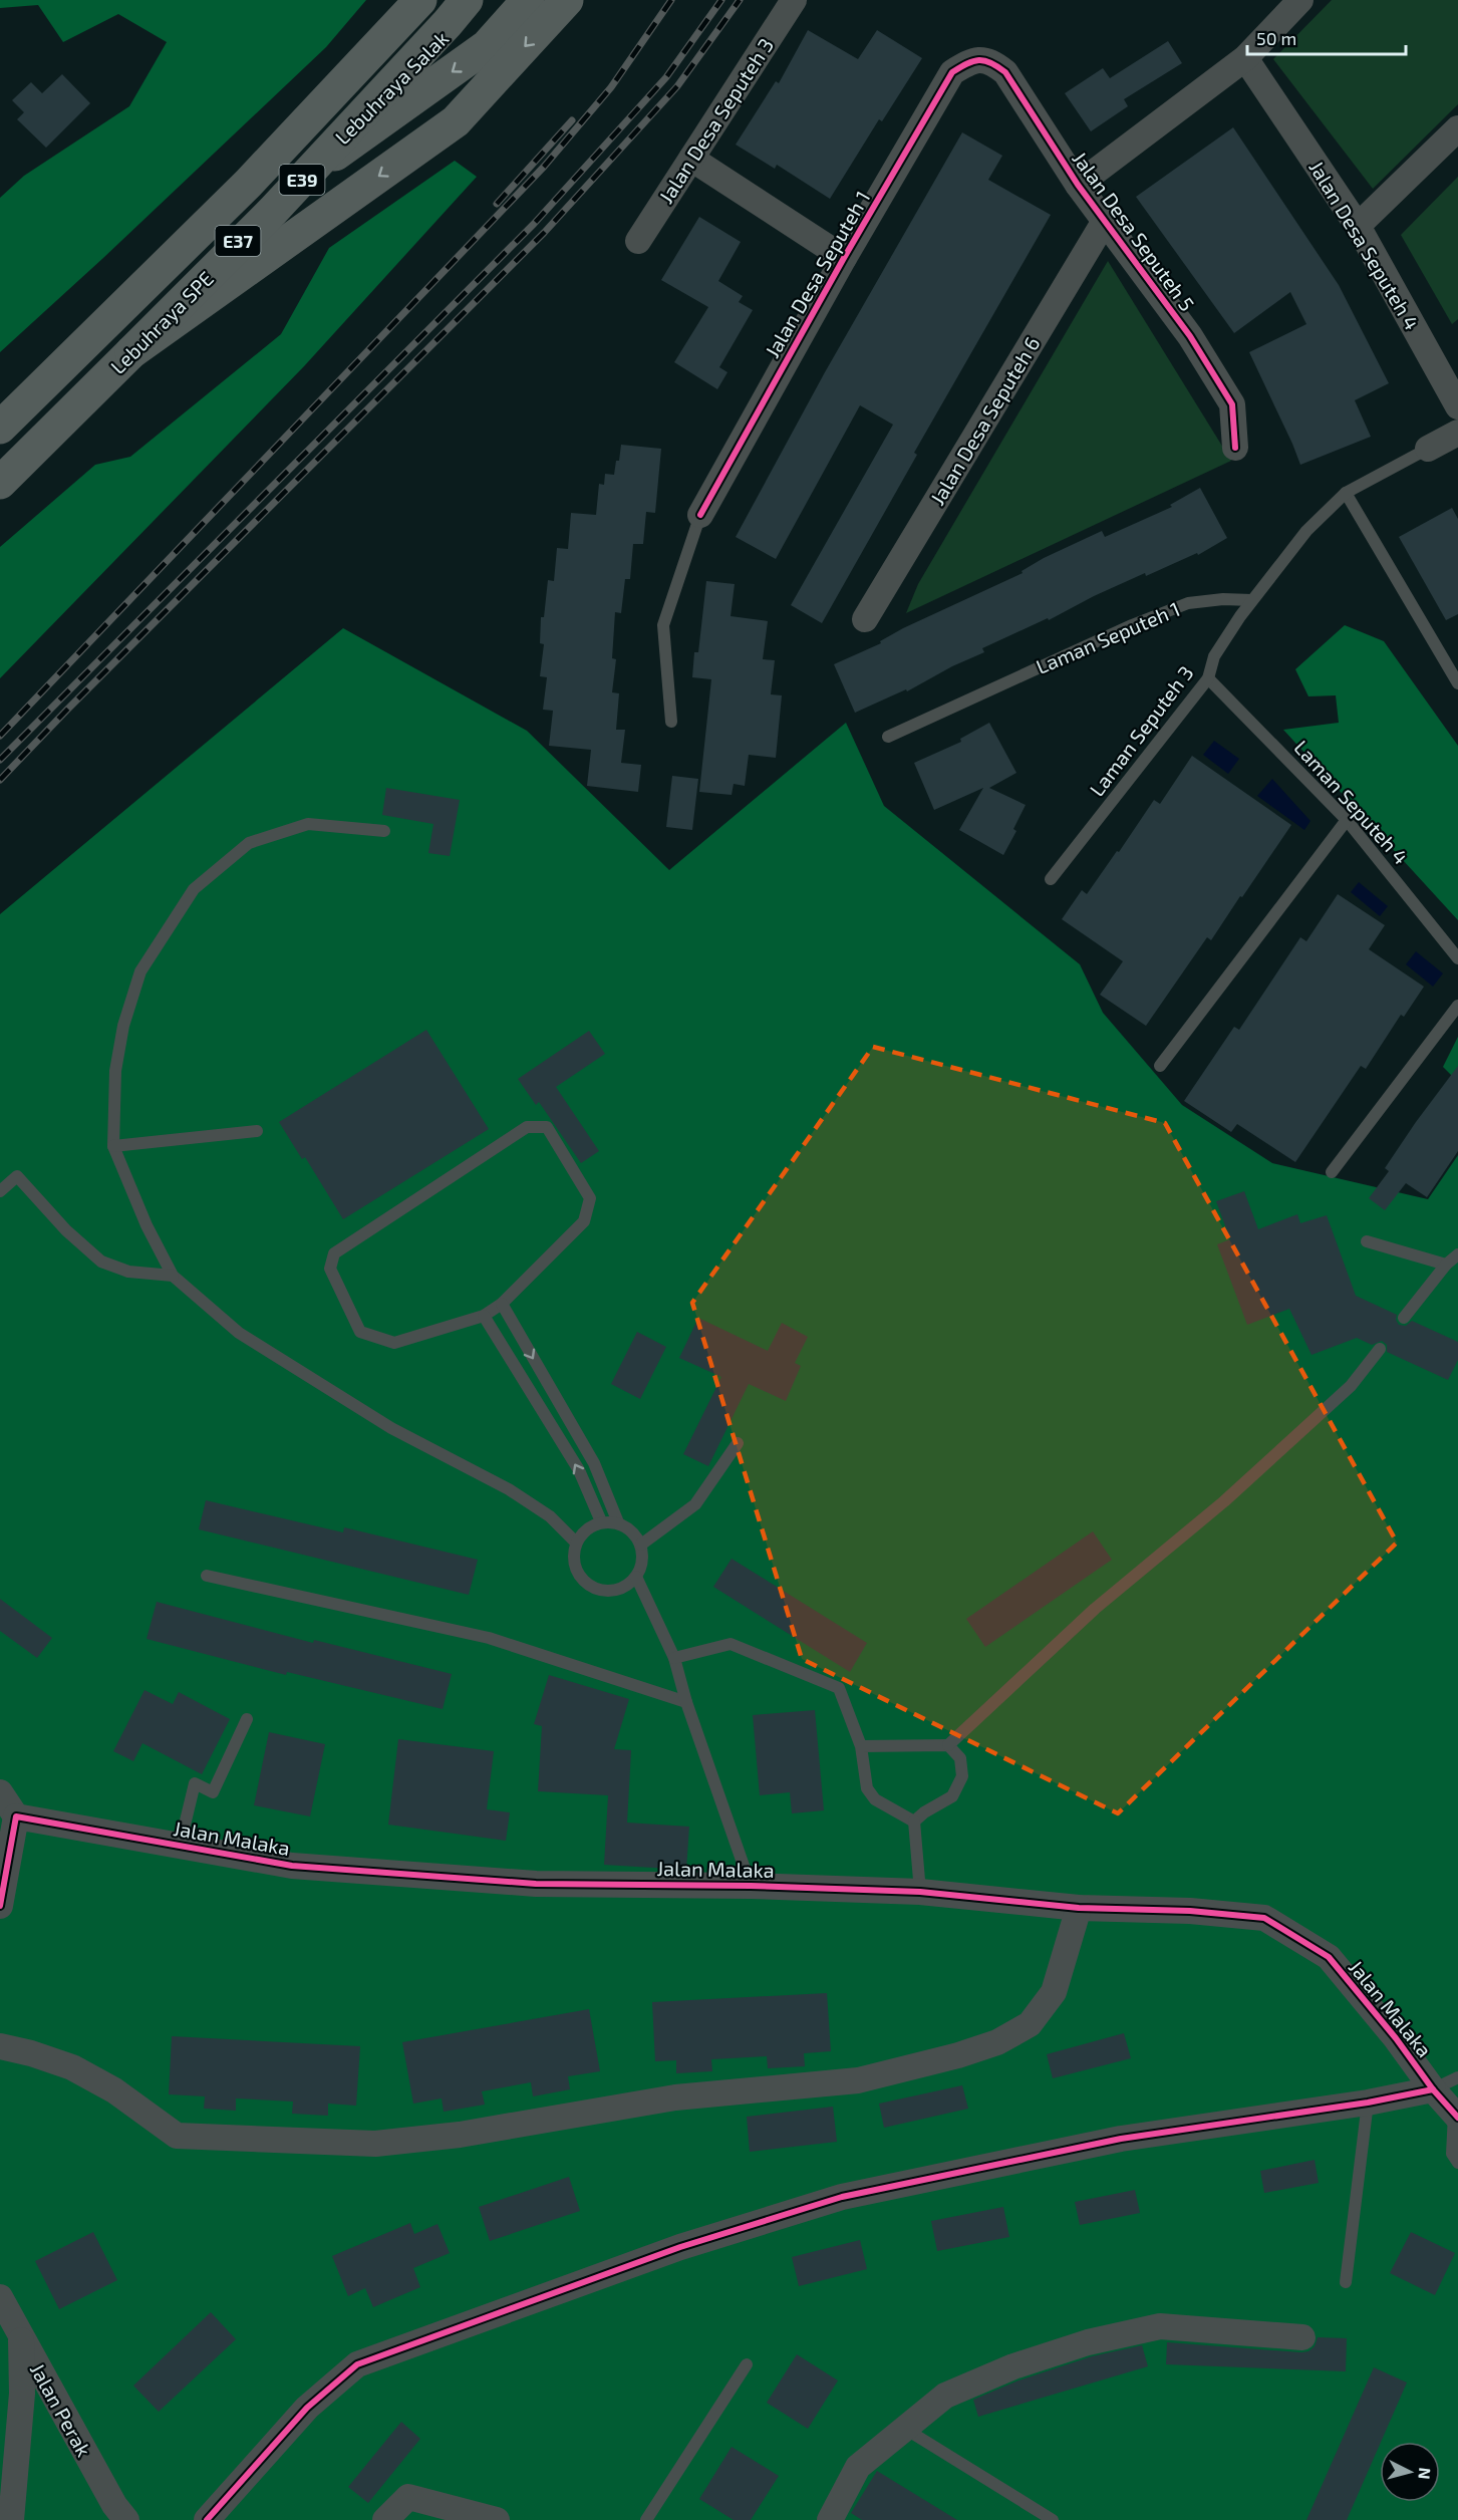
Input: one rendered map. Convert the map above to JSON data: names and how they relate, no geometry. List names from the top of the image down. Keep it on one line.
{"streets":{"highway":["Lebuhraya Salak","E39","E37","Lebuhraya SPE"],"street":["Jalan Desa Seputeh 3","Jalan Desa Seputeh 5","Jalan Desa Seputeh 4","Jalan Desa Seputeh 1","Jalan Desa Seputeh 6","Jalan Malaka","Jalan Perak"],"lane":["Laman Seputeh 1","Laman Seputeh 3","Laman Seputeh 4"]},"crossings":[["Lebuhraya Salak","Lebuhraya SPE"],["Jalan Desa Seputeh 5","Jalan Desa Seputeh 1"],["Jalan Desa Seputeh 5","Jalan Desa Seputeh 6"],["Laman Seputeh 1","Laman Seputeh 3"],["Laman Seputeh 3","Laman Seputeh 4"]],"scale_bar":"50 m","north":"right"}
